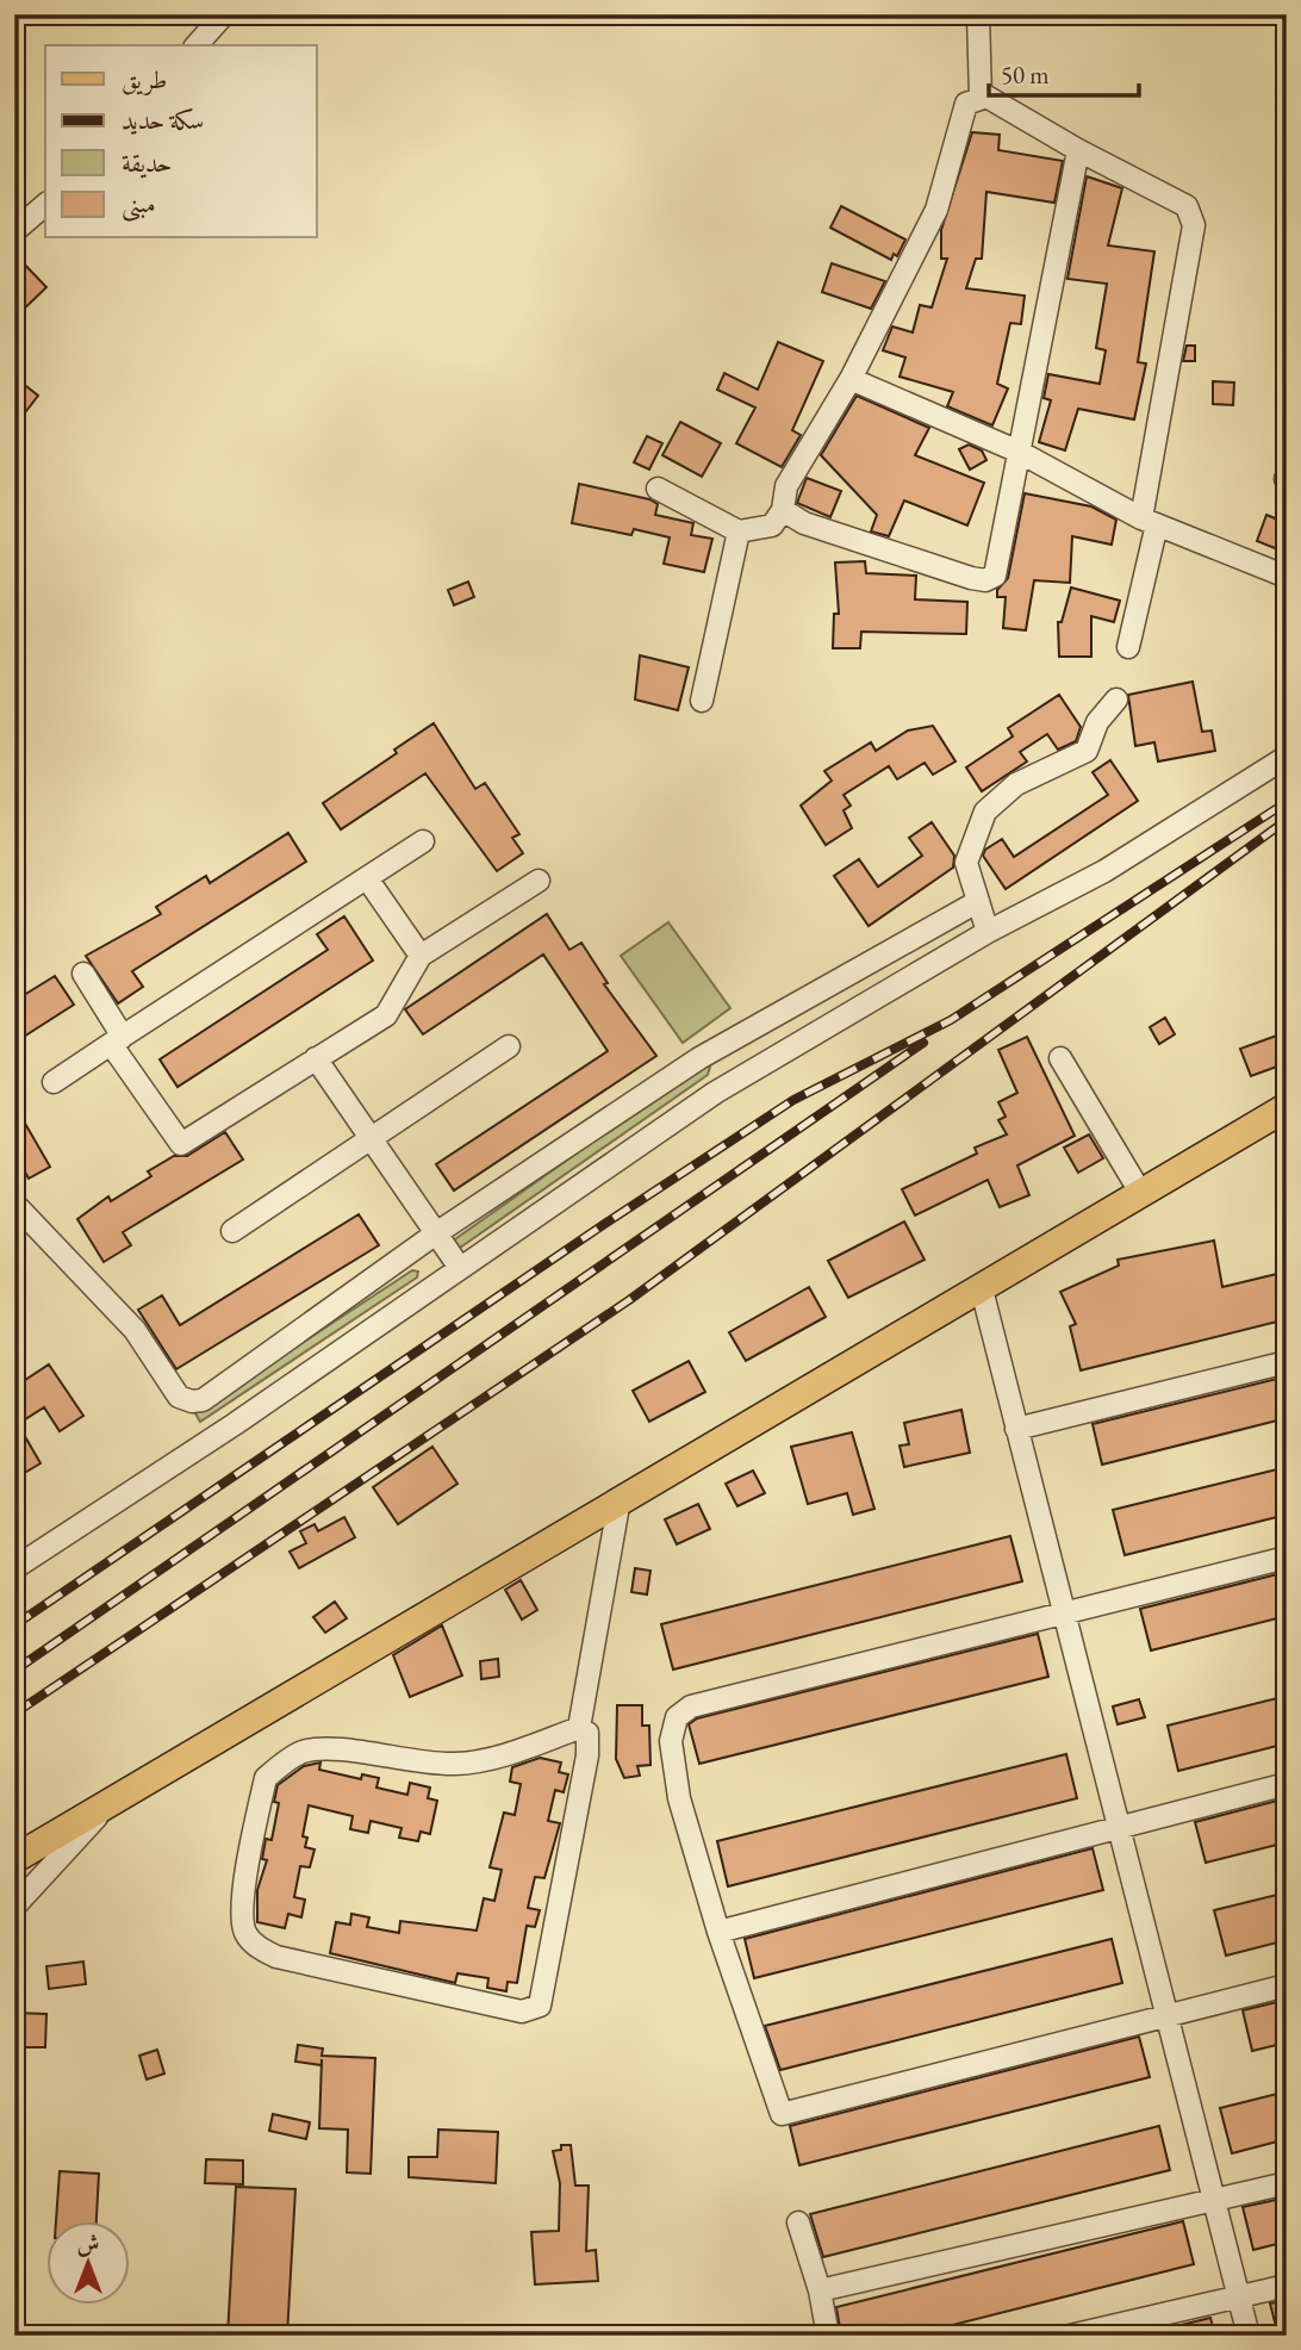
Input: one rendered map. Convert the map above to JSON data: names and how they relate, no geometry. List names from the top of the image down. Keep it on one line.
{"legend":["طريق","سكة حديد","حديقة","مبنى"],"scale_bar":"50 m","north":"top"}
